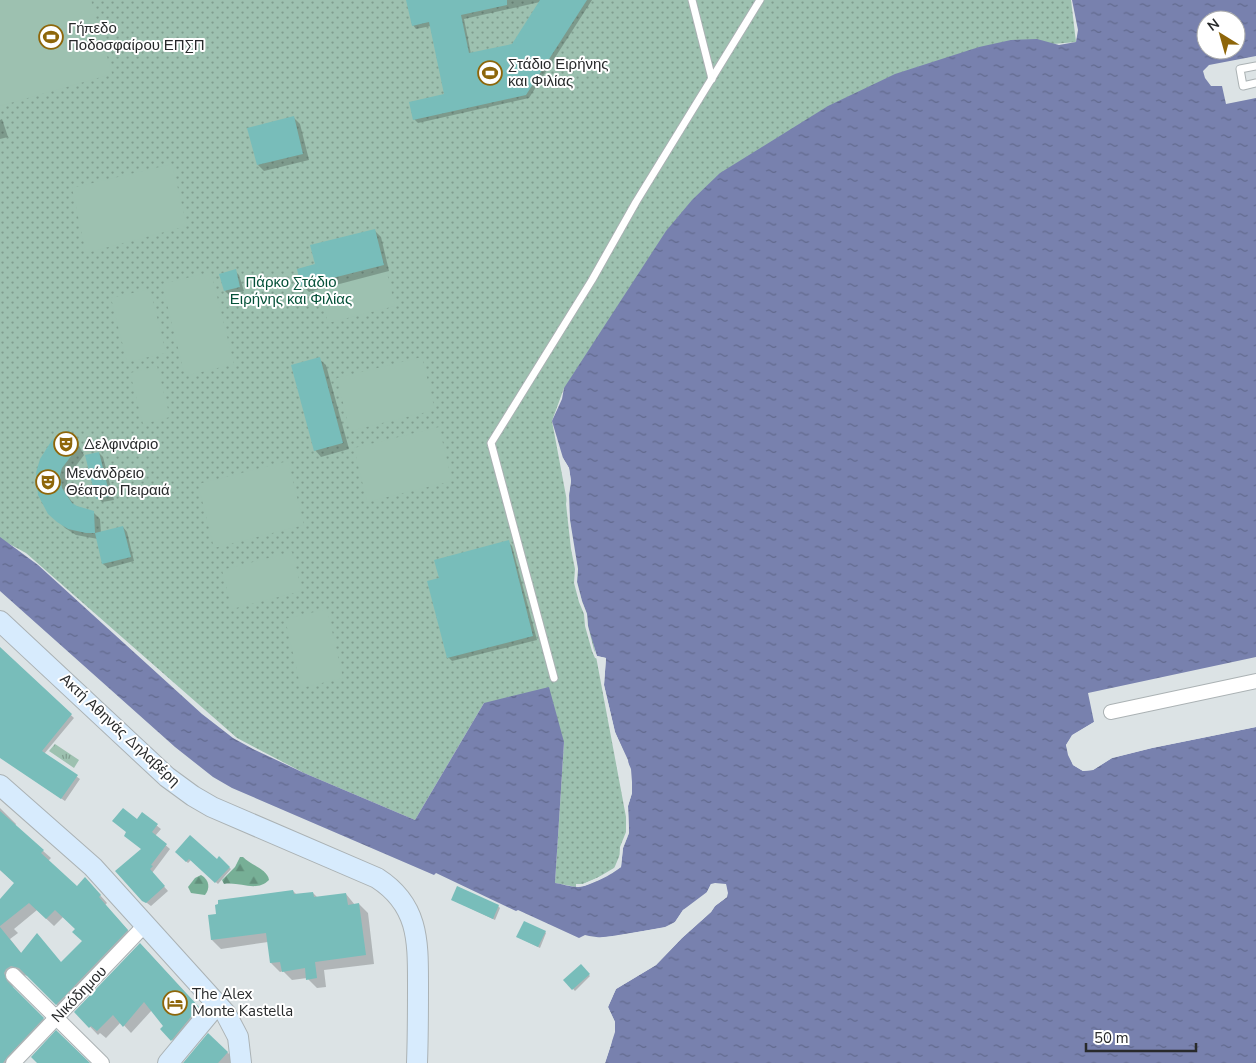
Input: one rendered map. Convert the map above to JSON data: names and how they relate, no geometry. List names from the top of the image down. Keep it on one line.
{"streets":{"street":["Ακτή Αθηνάς Δηλαβέρη","Νικόδημου"]},"parks":["Πάρκο Στάδιο Ειρήνης και Φιλίας"],"places":{"sports":["Γήπεδο Ποδοσφαίρου ΕΠΣΠ","Στάδιο Ειρήνης και Φιλίας"],"theatre":["Δελφινάριο","Μενάνδρειο Θέατρο Πειραιά"],"hotel":["The Alex Monte Kastella"]},"scale_bar":"50 m","north":"top left"}
